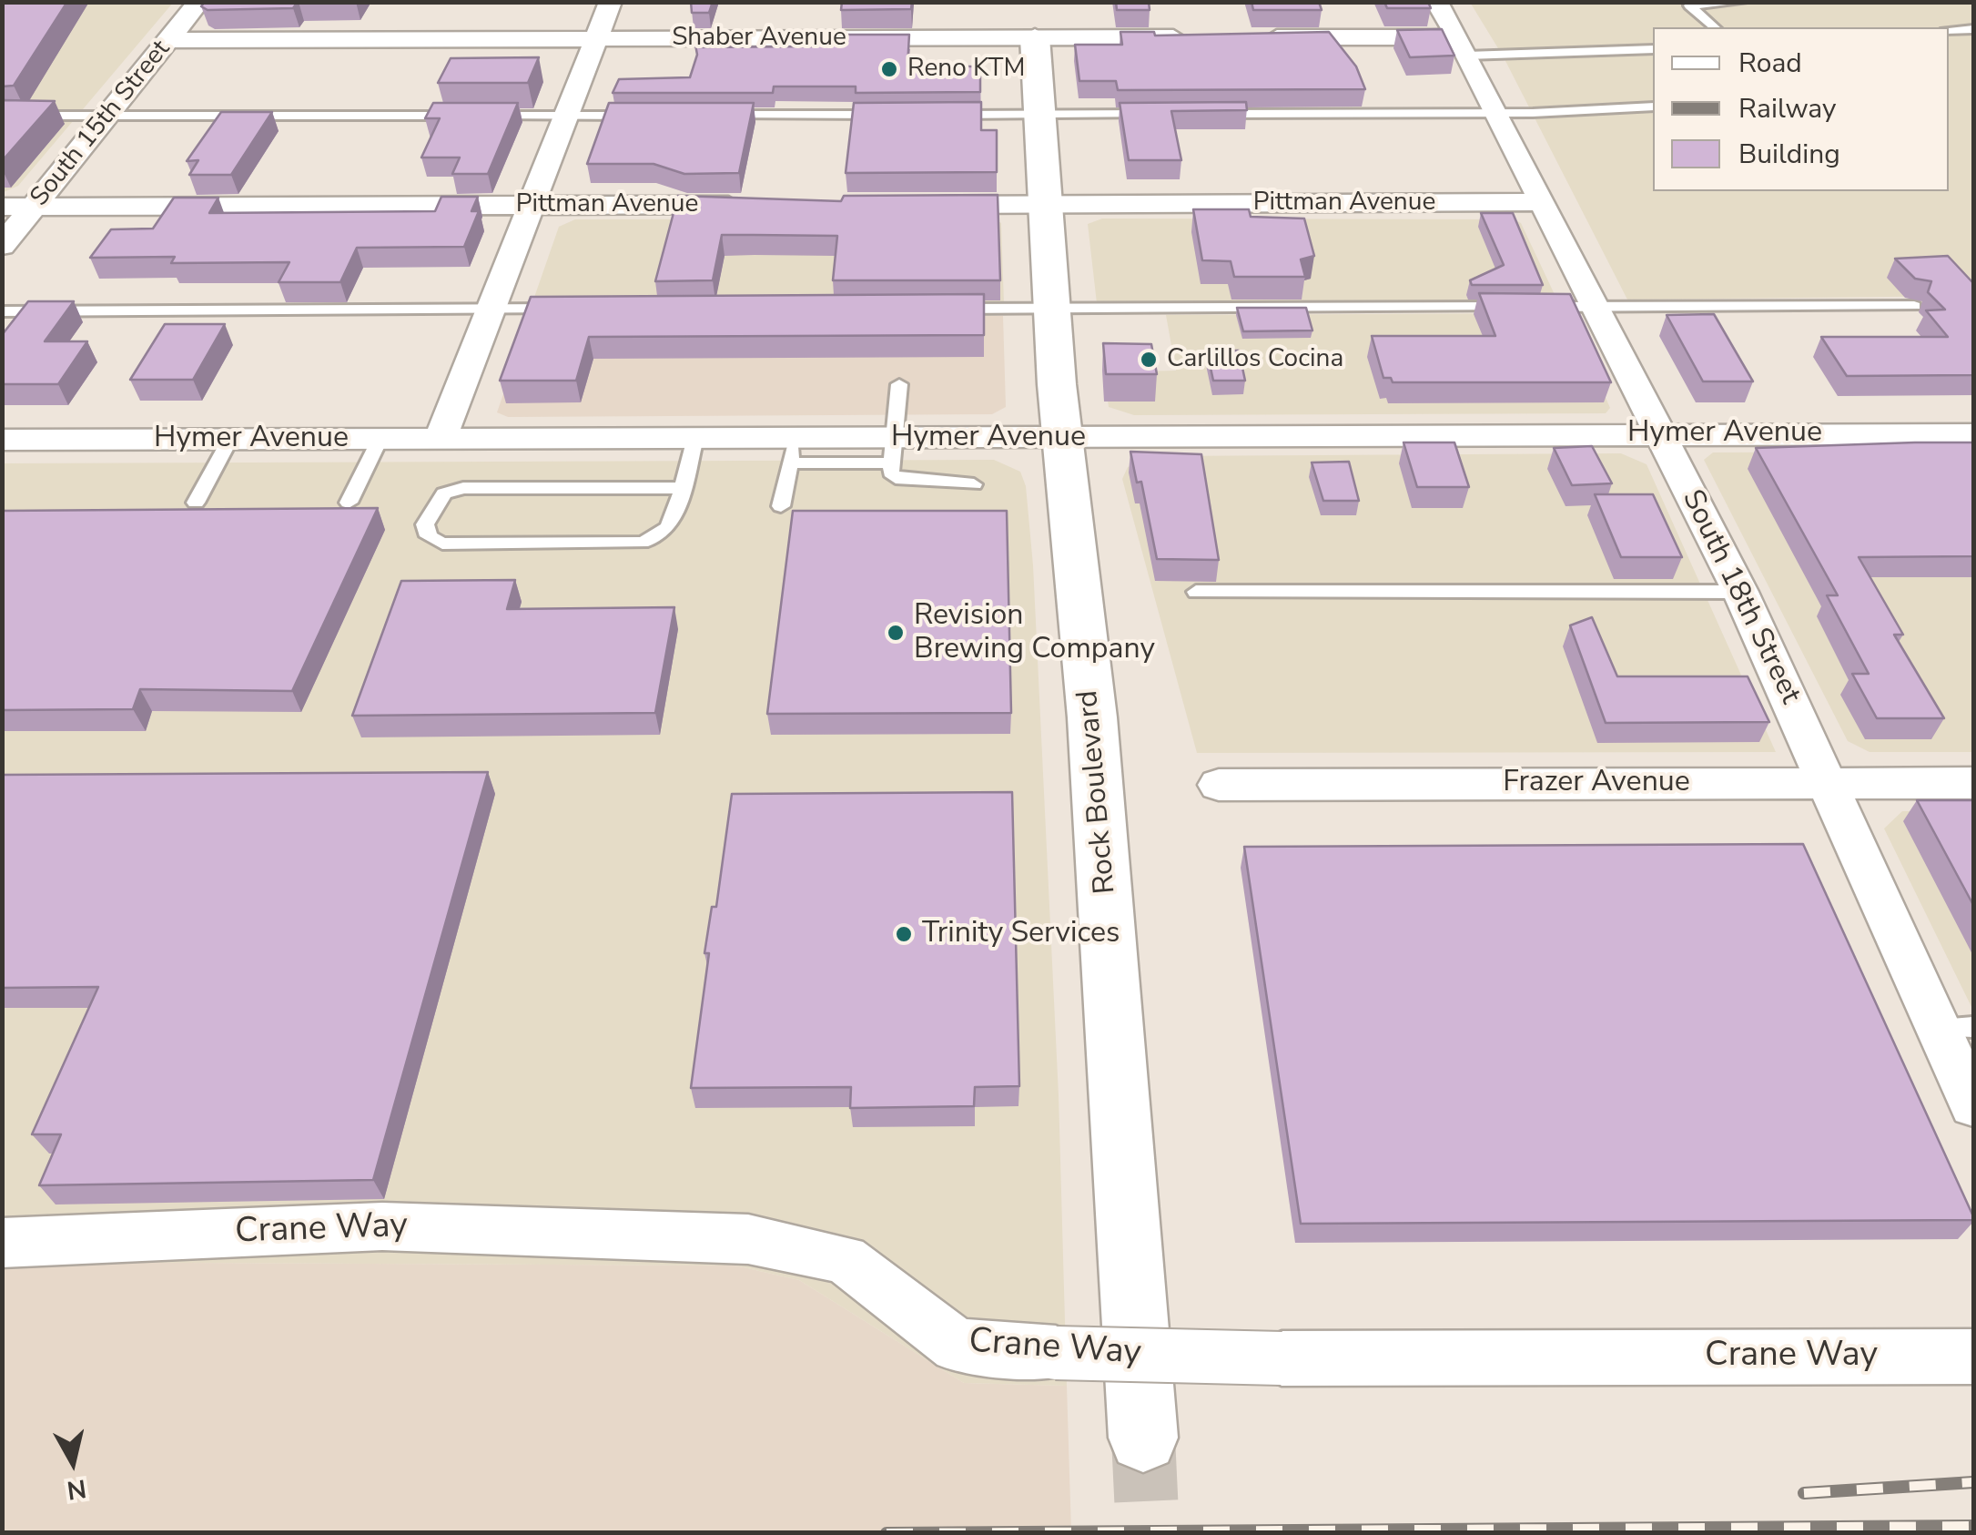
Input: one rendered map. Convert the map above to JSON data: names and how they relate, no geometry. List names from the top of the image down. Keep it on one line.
{"streets":{"main road":["Rock Boulevard"],"street":["Shaber Avenue","South 15th Street","Pittman Avenue","Hymer Avenue","South 18th Street","Frazer Avenue","Crane Way"]},"crossings":[["Shaber Avenue","South 15th Street"],["Shaber Avenue","Rock Boulevard"],["South 15th Street","Pittman Avenue"],["Pittman Avenue","South 18th Street"],["Pittman Avenue","Rock Boulevard"],["Hymer Avenue","South 18th Street"],["Hymer Avenue","Rock Boulevard"],["South 18th Street","Frazer Avenue"]],"places":["Reno KTM","Carlillos Cocina","Revision Brewing Company","Trinity Services"],"legend":["Road","Railway","Building"],"north":"bottom"}
